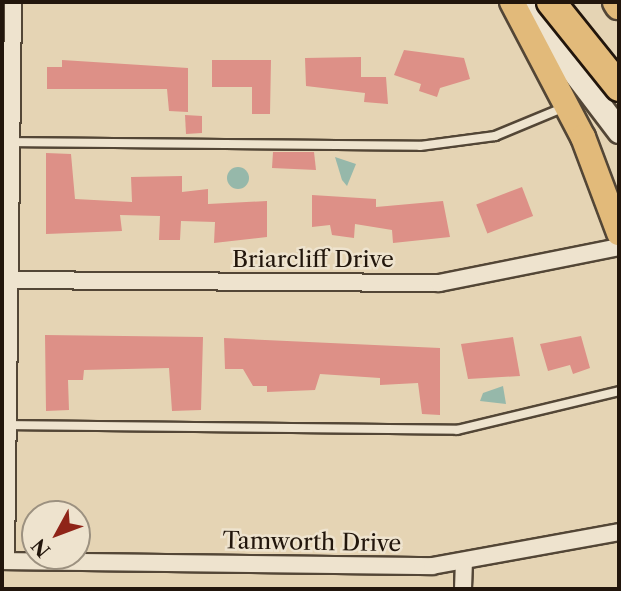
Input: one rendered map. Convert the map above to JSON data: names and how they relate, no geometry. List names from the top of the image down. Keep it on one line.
{"streets":{"street":["Briarcliff Drive","Tamworth Drive"]},"north":"bottom left"}
